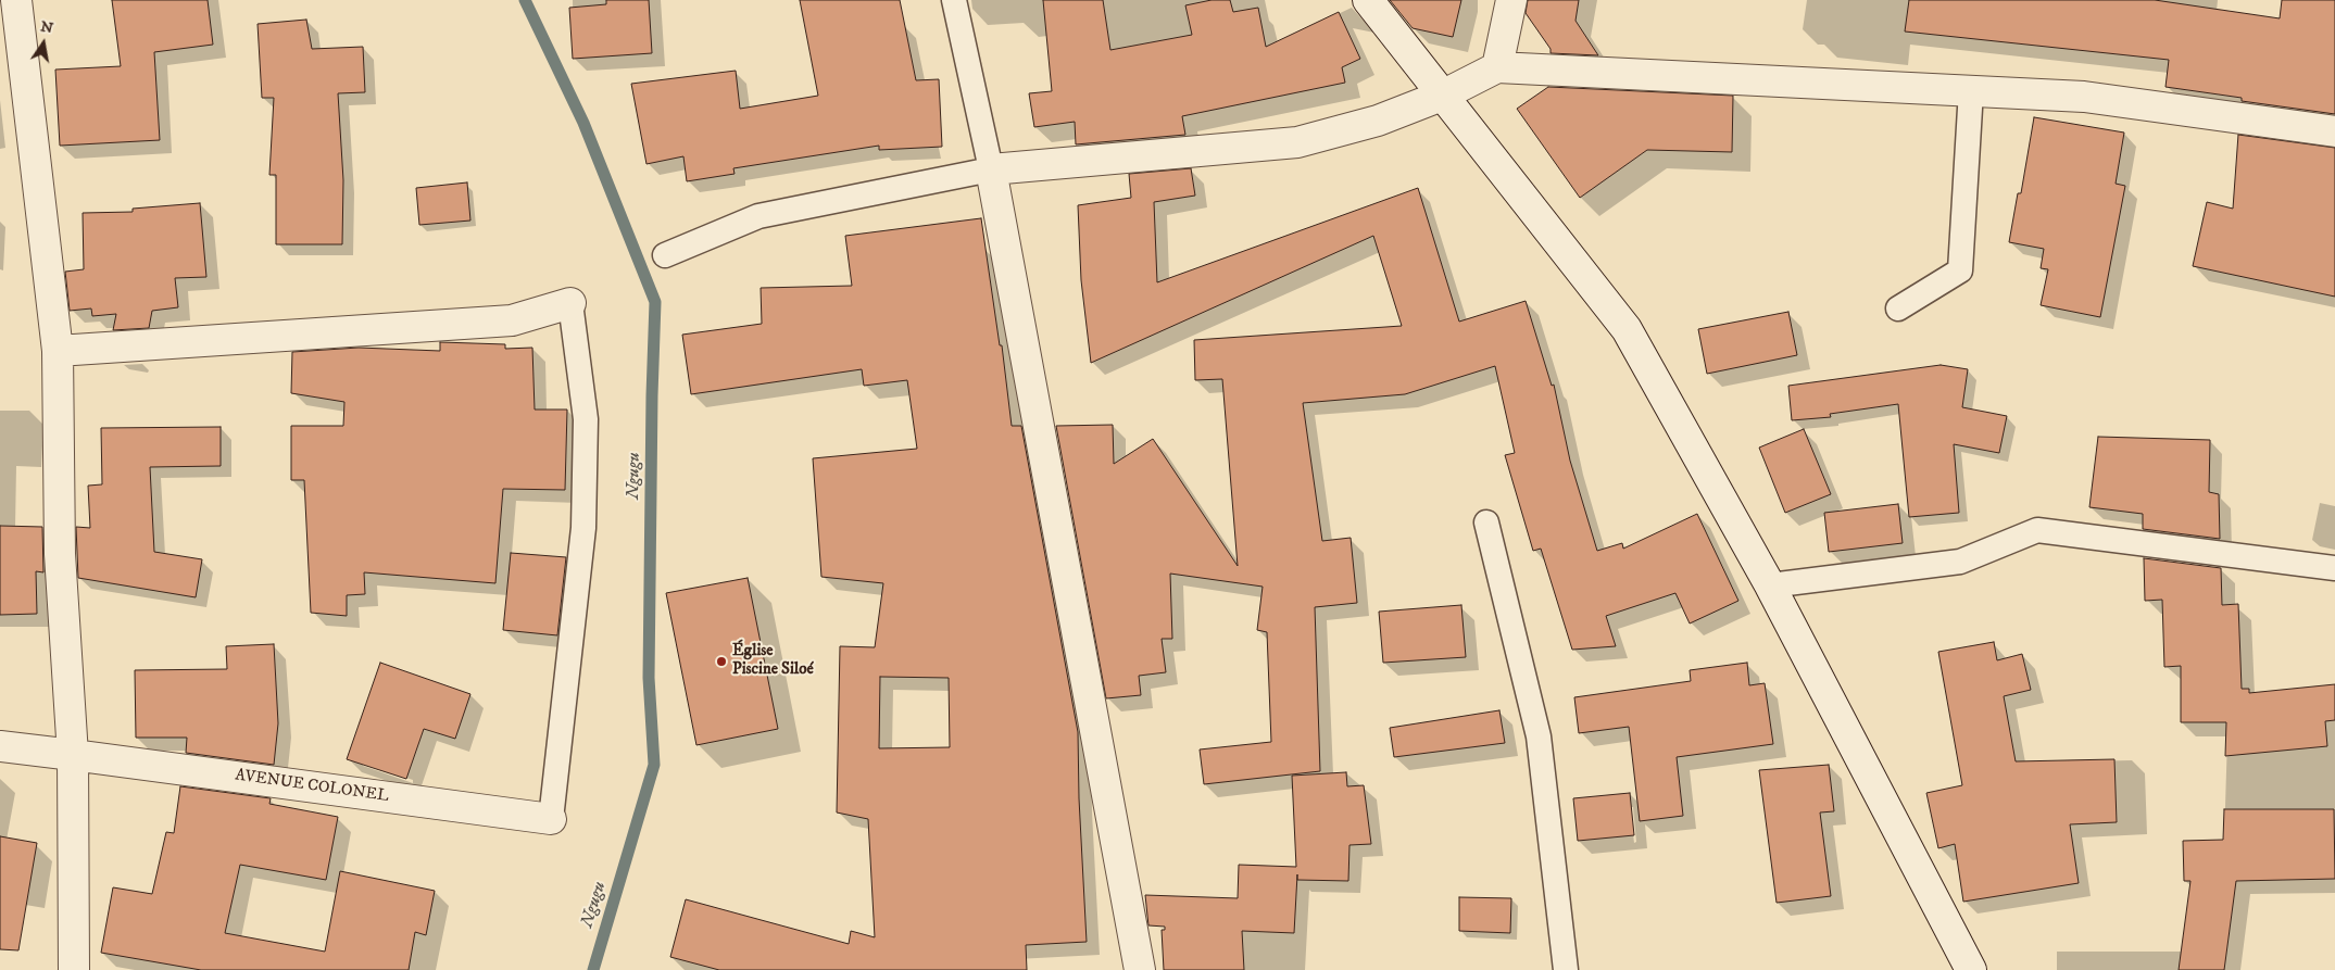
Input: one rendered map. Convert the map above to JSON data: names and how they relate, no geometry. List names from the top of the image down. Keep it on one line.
{"streets":{"street":["AVENUE COLONEL"]},"water":["Ngugu"],"places":["Église Piscine Siloé"],"north":"top"}
